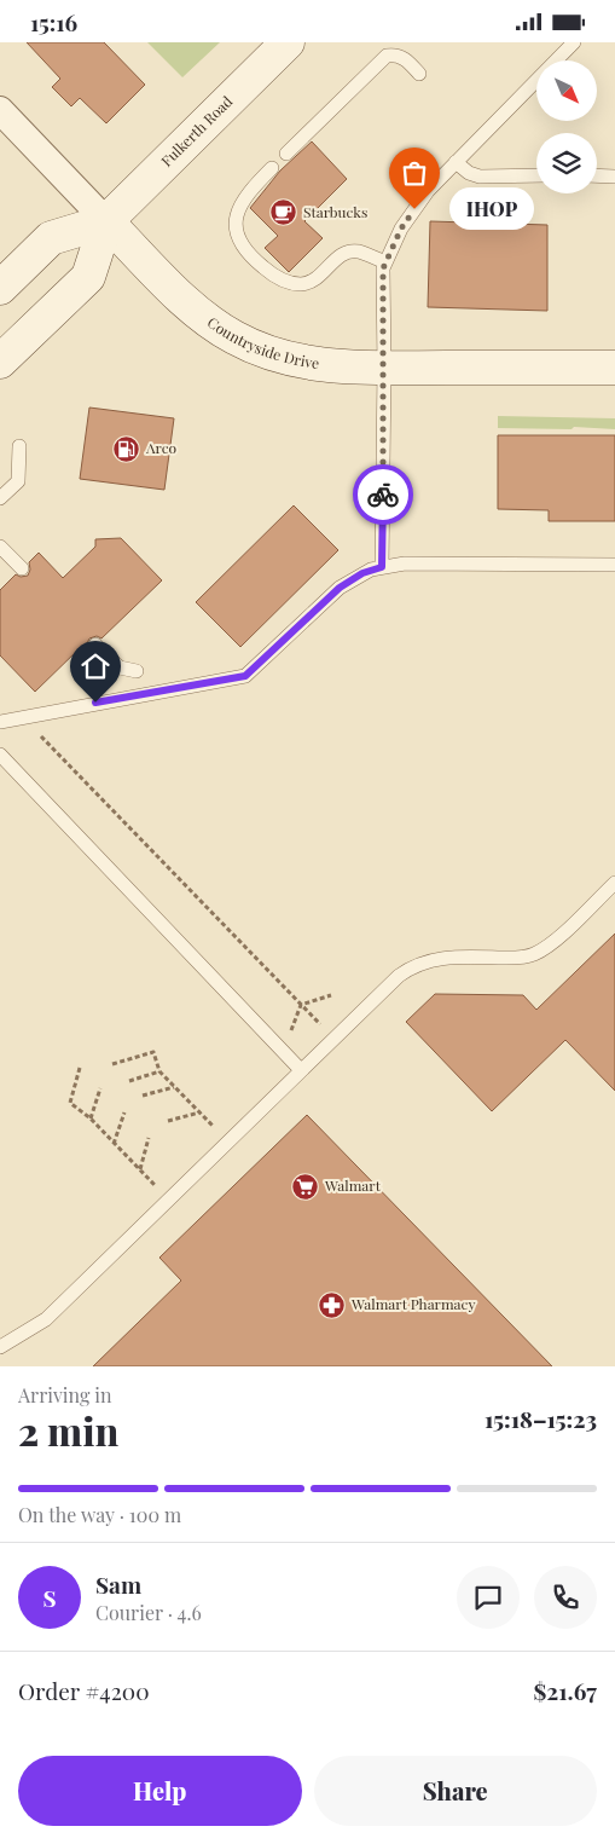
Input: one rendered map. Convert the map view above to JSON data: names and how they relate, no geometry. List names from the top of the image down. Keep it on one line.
{"streets":{"street":["Fulkerth Road","Countryside Drive"]},"crossings":[["Fulkerth Road","Countryside Drive"]],"places":{"other":["IHOP"],"cafe":["Starbucks"],"fuel station":["Arco"],"supermarket":["Walmart"],"pharmacy":["Walmart Pharmacy"]},"north":"bottom right","page":{"status":"15:16","bubble":"IHOP","heading":["2 min","Arriving in","15:18–15:23"],"panel":["Sam","Courier · 4.6","Order #4200","$21.67"],"bar":"On the way · 100 m","round":"S","buttons":["Help","Share"]}}
